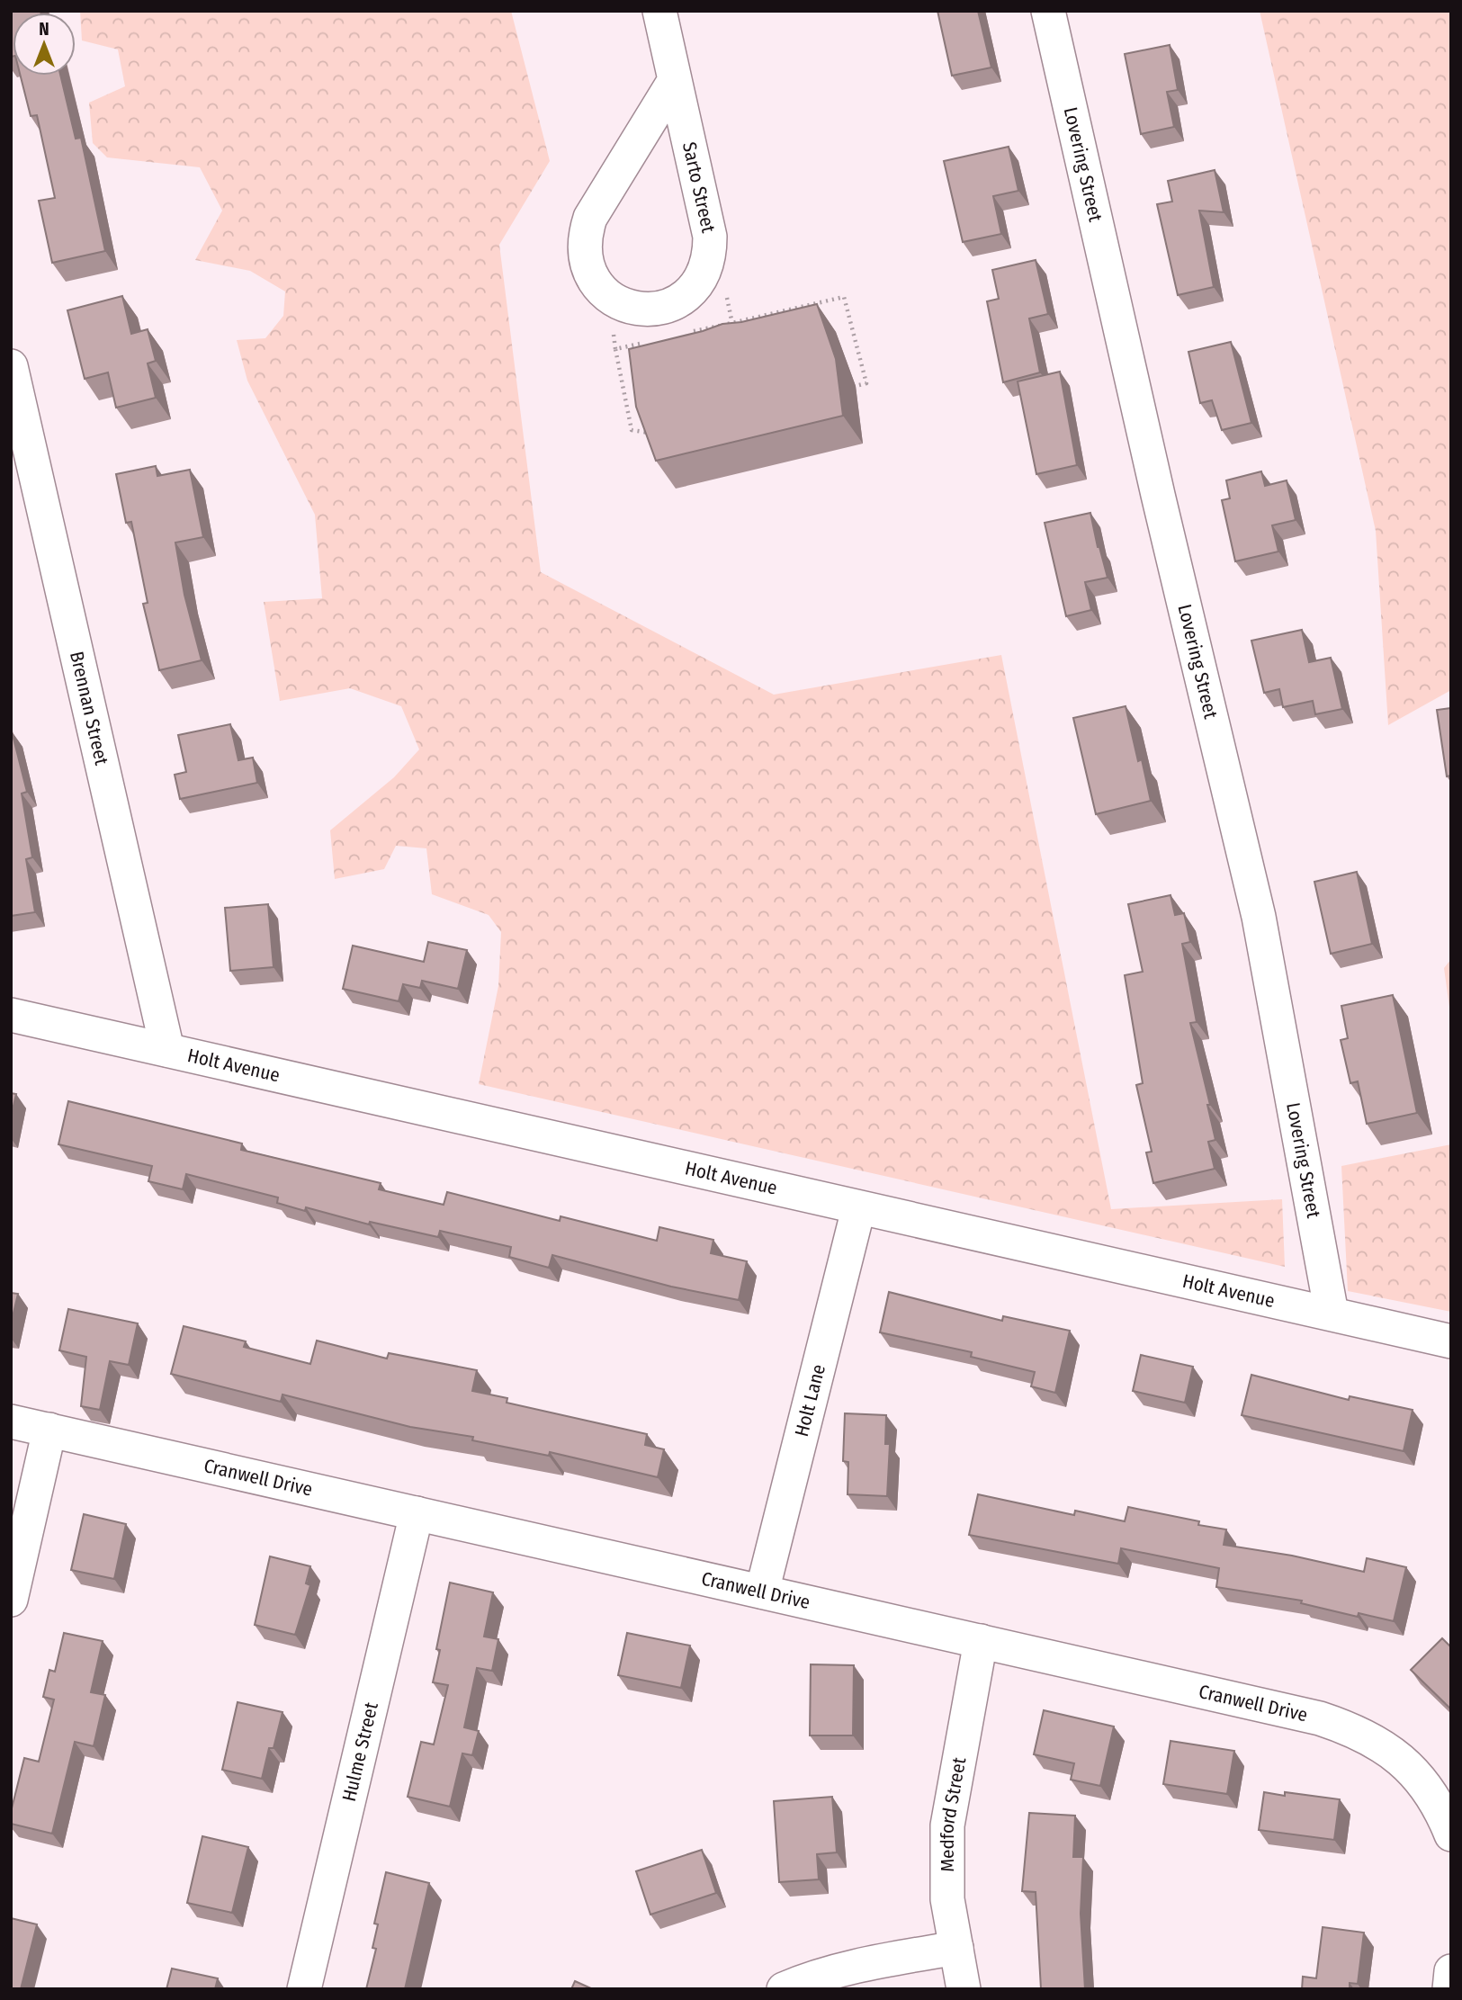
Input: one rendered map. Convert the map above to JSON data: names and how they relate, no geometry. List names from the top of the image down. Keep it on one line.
{"streets":{"street":["Lovering Street","Sarto Street","Brennan Street","Holt Avenue","Holt Lane","Cranwell Drive","Hulme Street","Medford Street"]},"crossings":[["Lovering Street","Holt Avenue"],["Brennan Street","Holt Avenue"],["Holt Avenue","Holt Lane"],["Holt Lane","Cranwell Drive"],["Cranwell Drive","Hulme Street"],["Cranwell Drive","Medford Street"]],"north":"top"}
